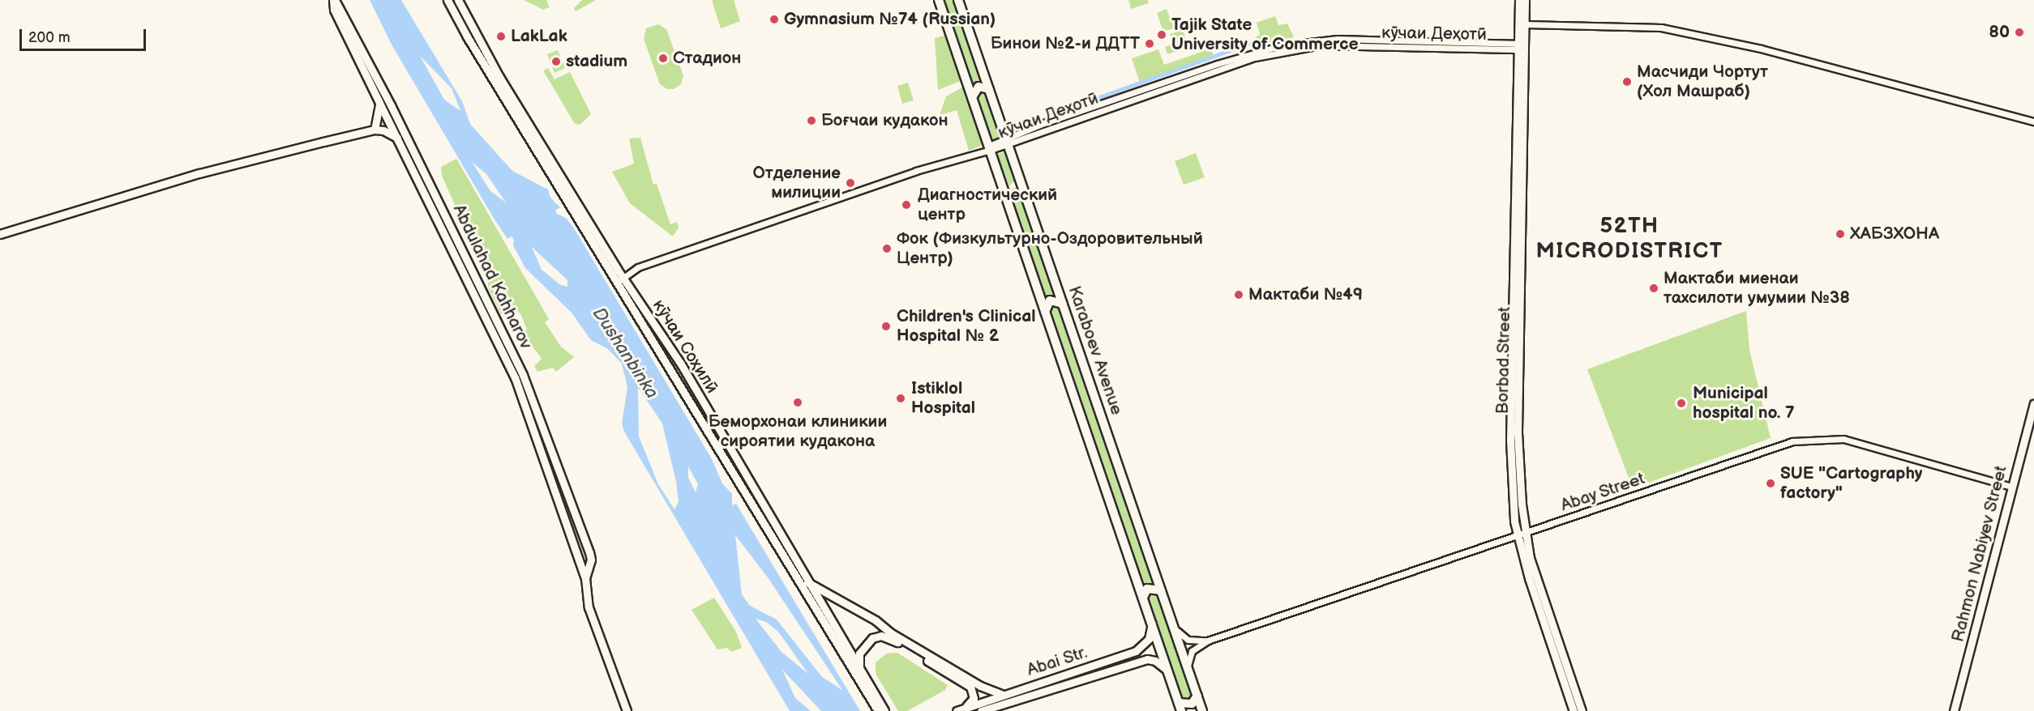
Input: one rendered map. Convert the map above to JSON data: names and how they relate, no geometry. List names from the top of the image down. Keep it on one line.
{"streets":{"highway":["Karaboev Avenue"],"main road":["Abdulahad Kahharov","кӯчаи Соҳилӣ","Borbad Street","Rahmon Nabiyev Street","Abai Str."],"street":["кӯчаи Деҳотӣ","Abay Street"]},"crossings":[["кӯчаи Деҳотӣ","кӯчаи Соҳилӣ"],["кӯчаи Деҳотӣ","Karaboev Avenue"],["кӯчаи Деҳотӣ","Borbad Street"],["Karaboev Avenue","Abay Street"],["Karaboev Avenue","Abai Str."],["Borbad Street","Abay Street"],["Abay Street","Rahmon Nabiyev Street"]],"districts":["52TH MICRODISTRICT"],"water":["Dushanbinka"],"places":["Gymnasium №74 (Russian)","80","Tajik State University of Commerce","LakLak","Бинои №2-и ДДТТ","Стадион","stadium","Масчиди Чортут (Хол Машраб)","Боғчаи кудакон","Отделение милиции","Диагностический центр","ХАБЗХОНА","Фок (Физкультурно-Оздоровительный Центр)","Мактаби миенаи тахсилоти умумии №38","Мактаби №49","Children's Clinical Hospital № 2","Istiklol Hospital","Беморхонаи клиникии сироятии кудакона","Municipal hospital no. 7","SUE \"Cartography factory\""],"scale_bar":"200 m"}
